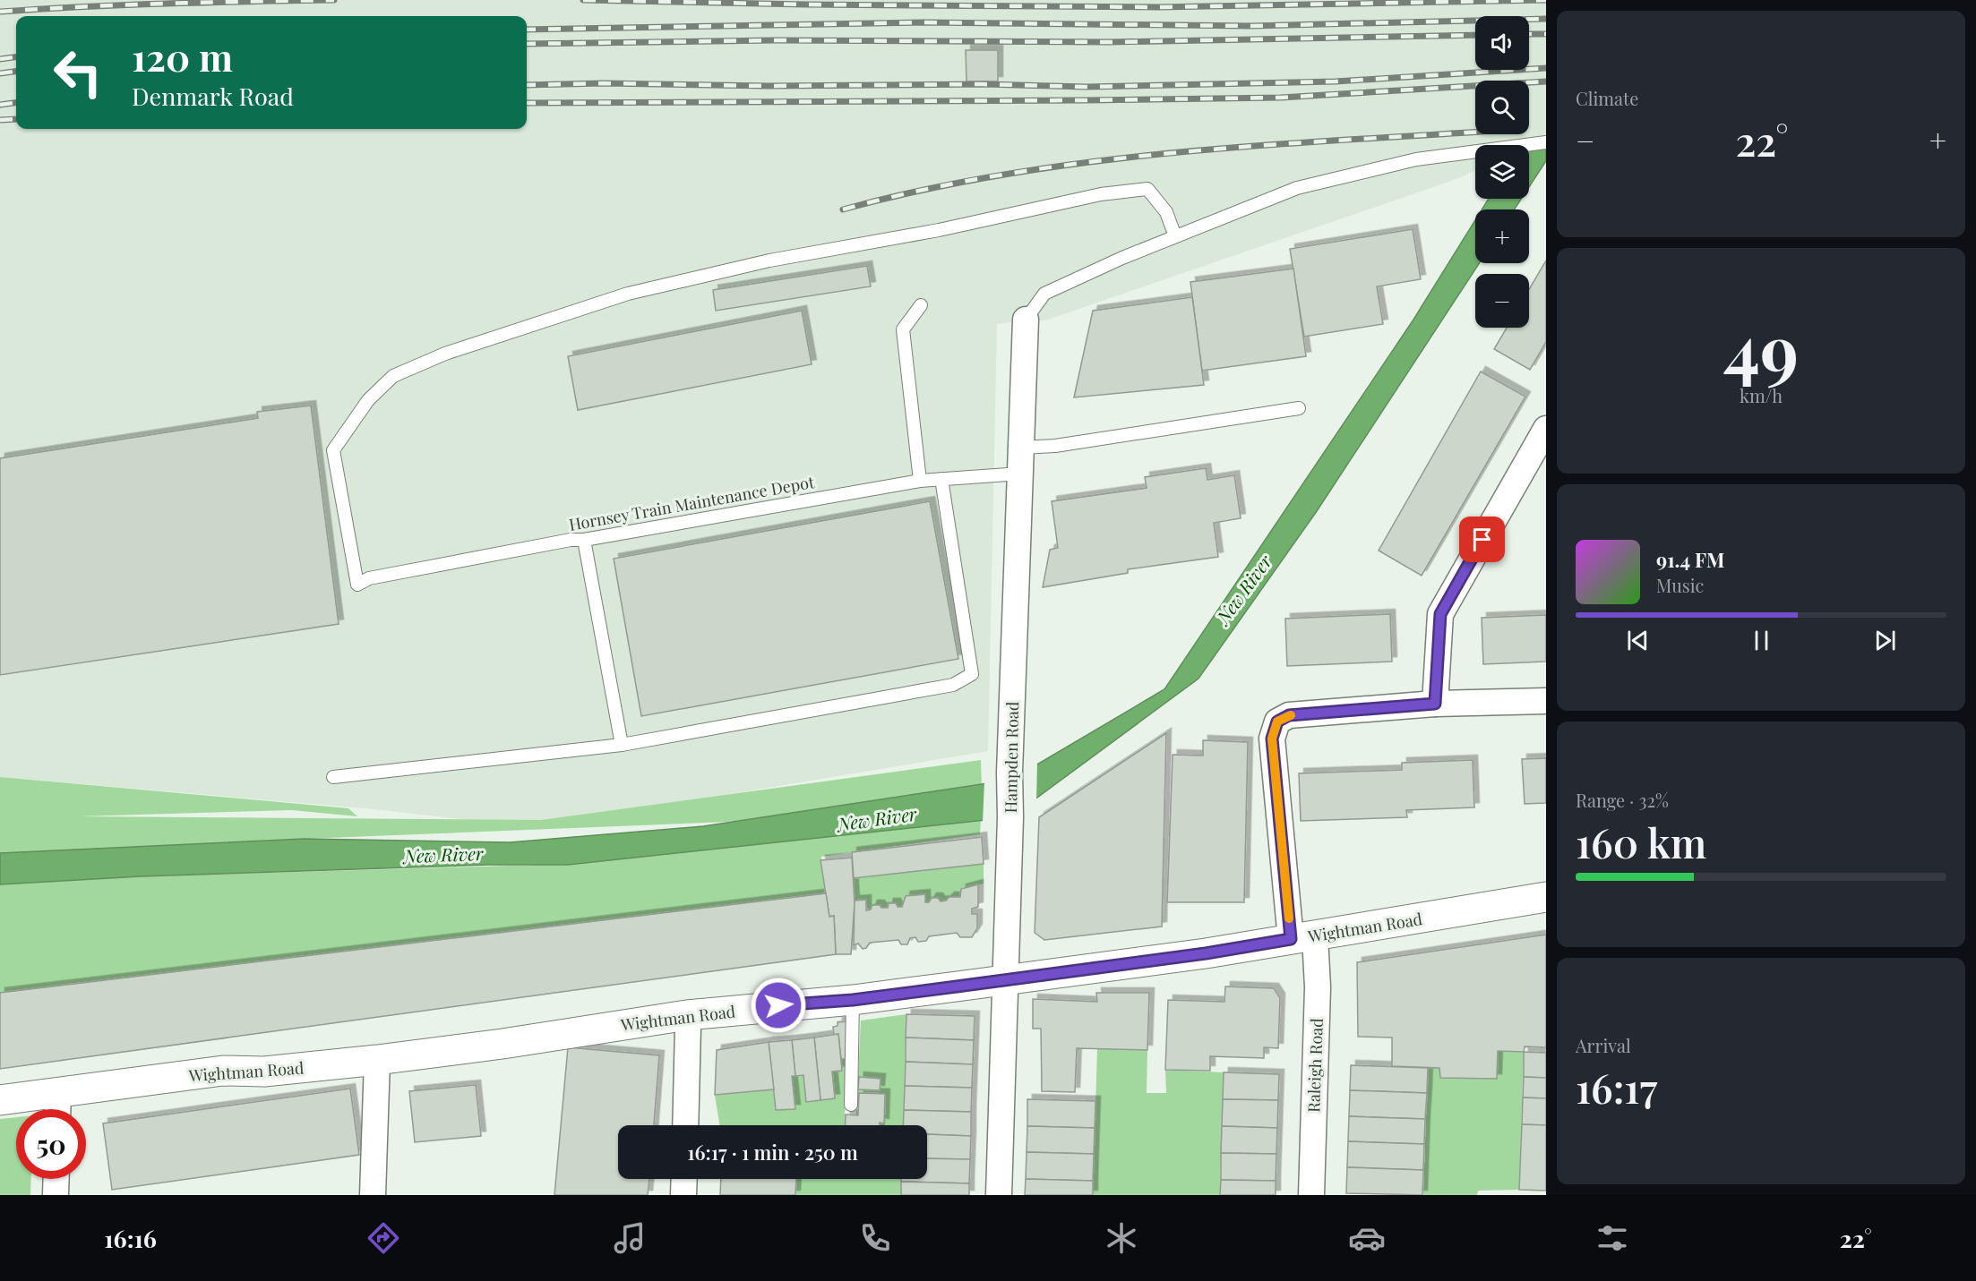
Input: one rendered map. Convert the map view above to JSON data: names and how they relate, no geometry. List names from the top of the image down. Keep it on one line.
{"streets":{"main road":["Wightman Road"],"street":["Hampden Road","Raleigh Road"],"lane":["Hornsey Train Maintenance Depot"]},"crossings":[["Hornsey Train Maintenance Depot","Hampden Road"],["Hampden Road","Wightman Road"],["Wightman Road","Raleigh Road"]],"water":["New River"],"page":{"tile":["Climate",["49","km/h"],["Range · 32%","160 km"],["Arrival","16:17"]],"map_buttons":["+","−"],"turn":["120 m","Denmark Road"],"heat":["−","22°","+"],"song":["91.4 FM","Music"],"limit":"50","trip":"16:17 · 1 min · 250 m","tabs":["16:16","22°"]}}
